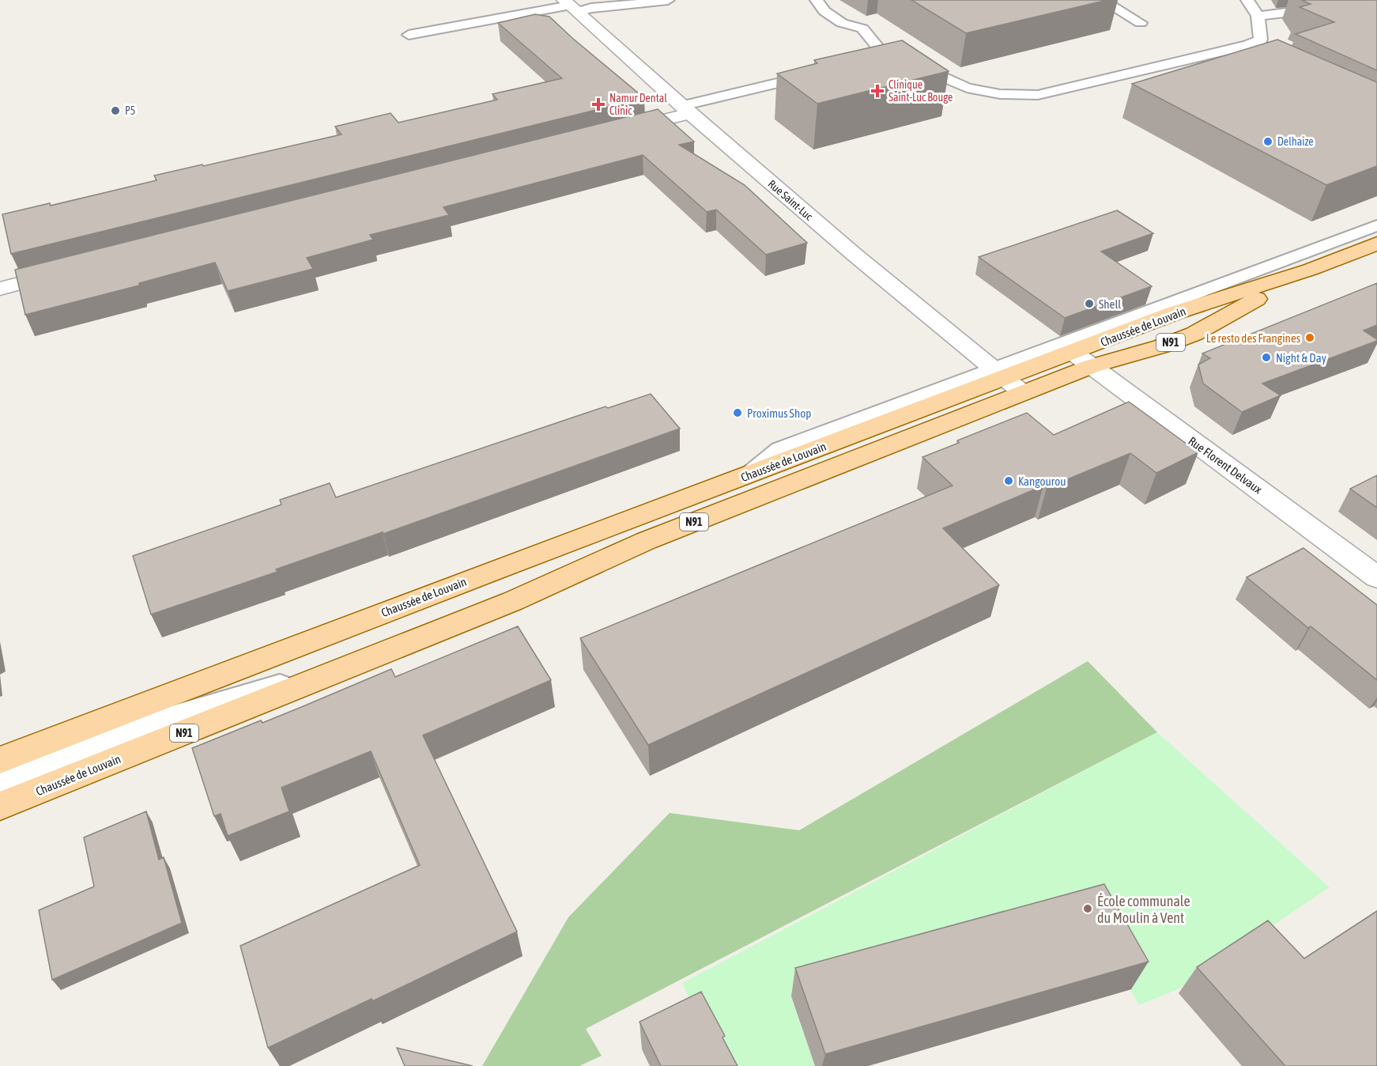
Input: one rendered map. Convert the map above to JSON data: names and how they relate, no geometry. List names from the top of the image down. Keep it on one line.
{"streets":{"main road":["Chaussée de Louvain","N91"],"street":["Rue Saint-Luc","Rue Florent Delvaux"]},"crossings":[["Rue Saint-Luc","Chaussée de Louvain"],["Chaussée de Louvain","Rue Florent Delvaux"]],"places":{"health":["Clinique Saint-Luc Bouge","Namur Dental Clinic"],"other":["P5","Delhaize","Shell","Le resto des Frangines","Night & Day","Proximus Shop","Kangourou","École communale du Moulin à Vent"]}}
